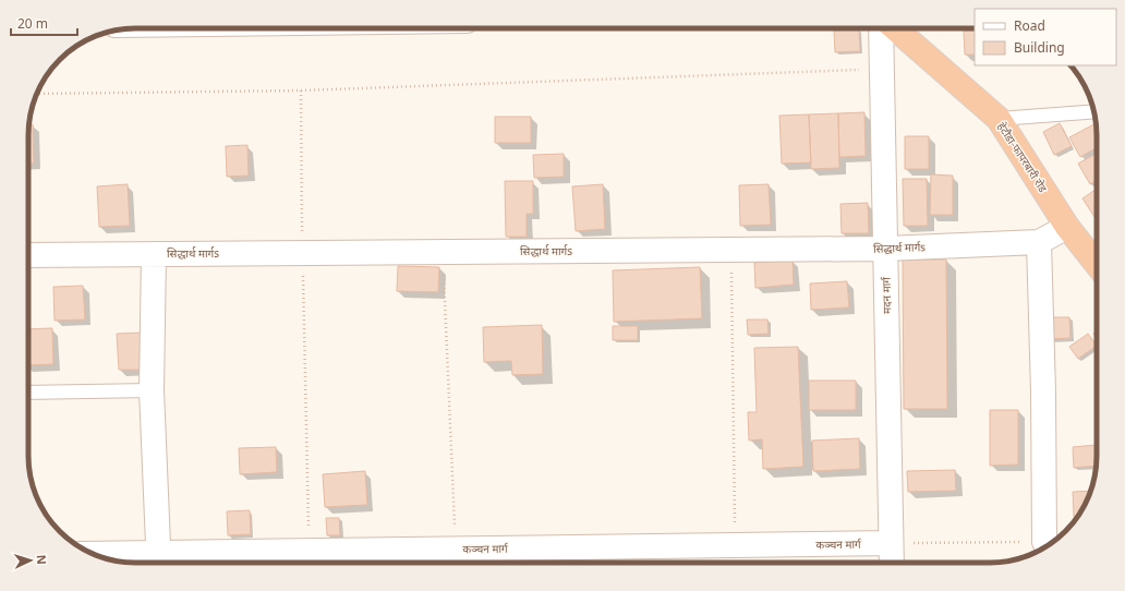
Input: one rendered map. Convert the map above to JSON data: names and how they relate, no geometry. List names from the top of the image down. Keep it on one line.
{"streets":{"highway":["हेटौडा-फापरबारी रोड"],"street":["सिद्धार्थ मार्गs","मदन मार्ग","कञ्चन मार्ग"]},"crossings":[["हेटौडा-फापरबारी रोड","सिद्धार्थ मार्गs"],["सिद्धार्थ मार्गs","मदन मार्ग"],["मदन मार्ग","कञ्चन मार्ग"]],"legend":["Road","Building"],"scale_bar":"20 m","north":"right"}
